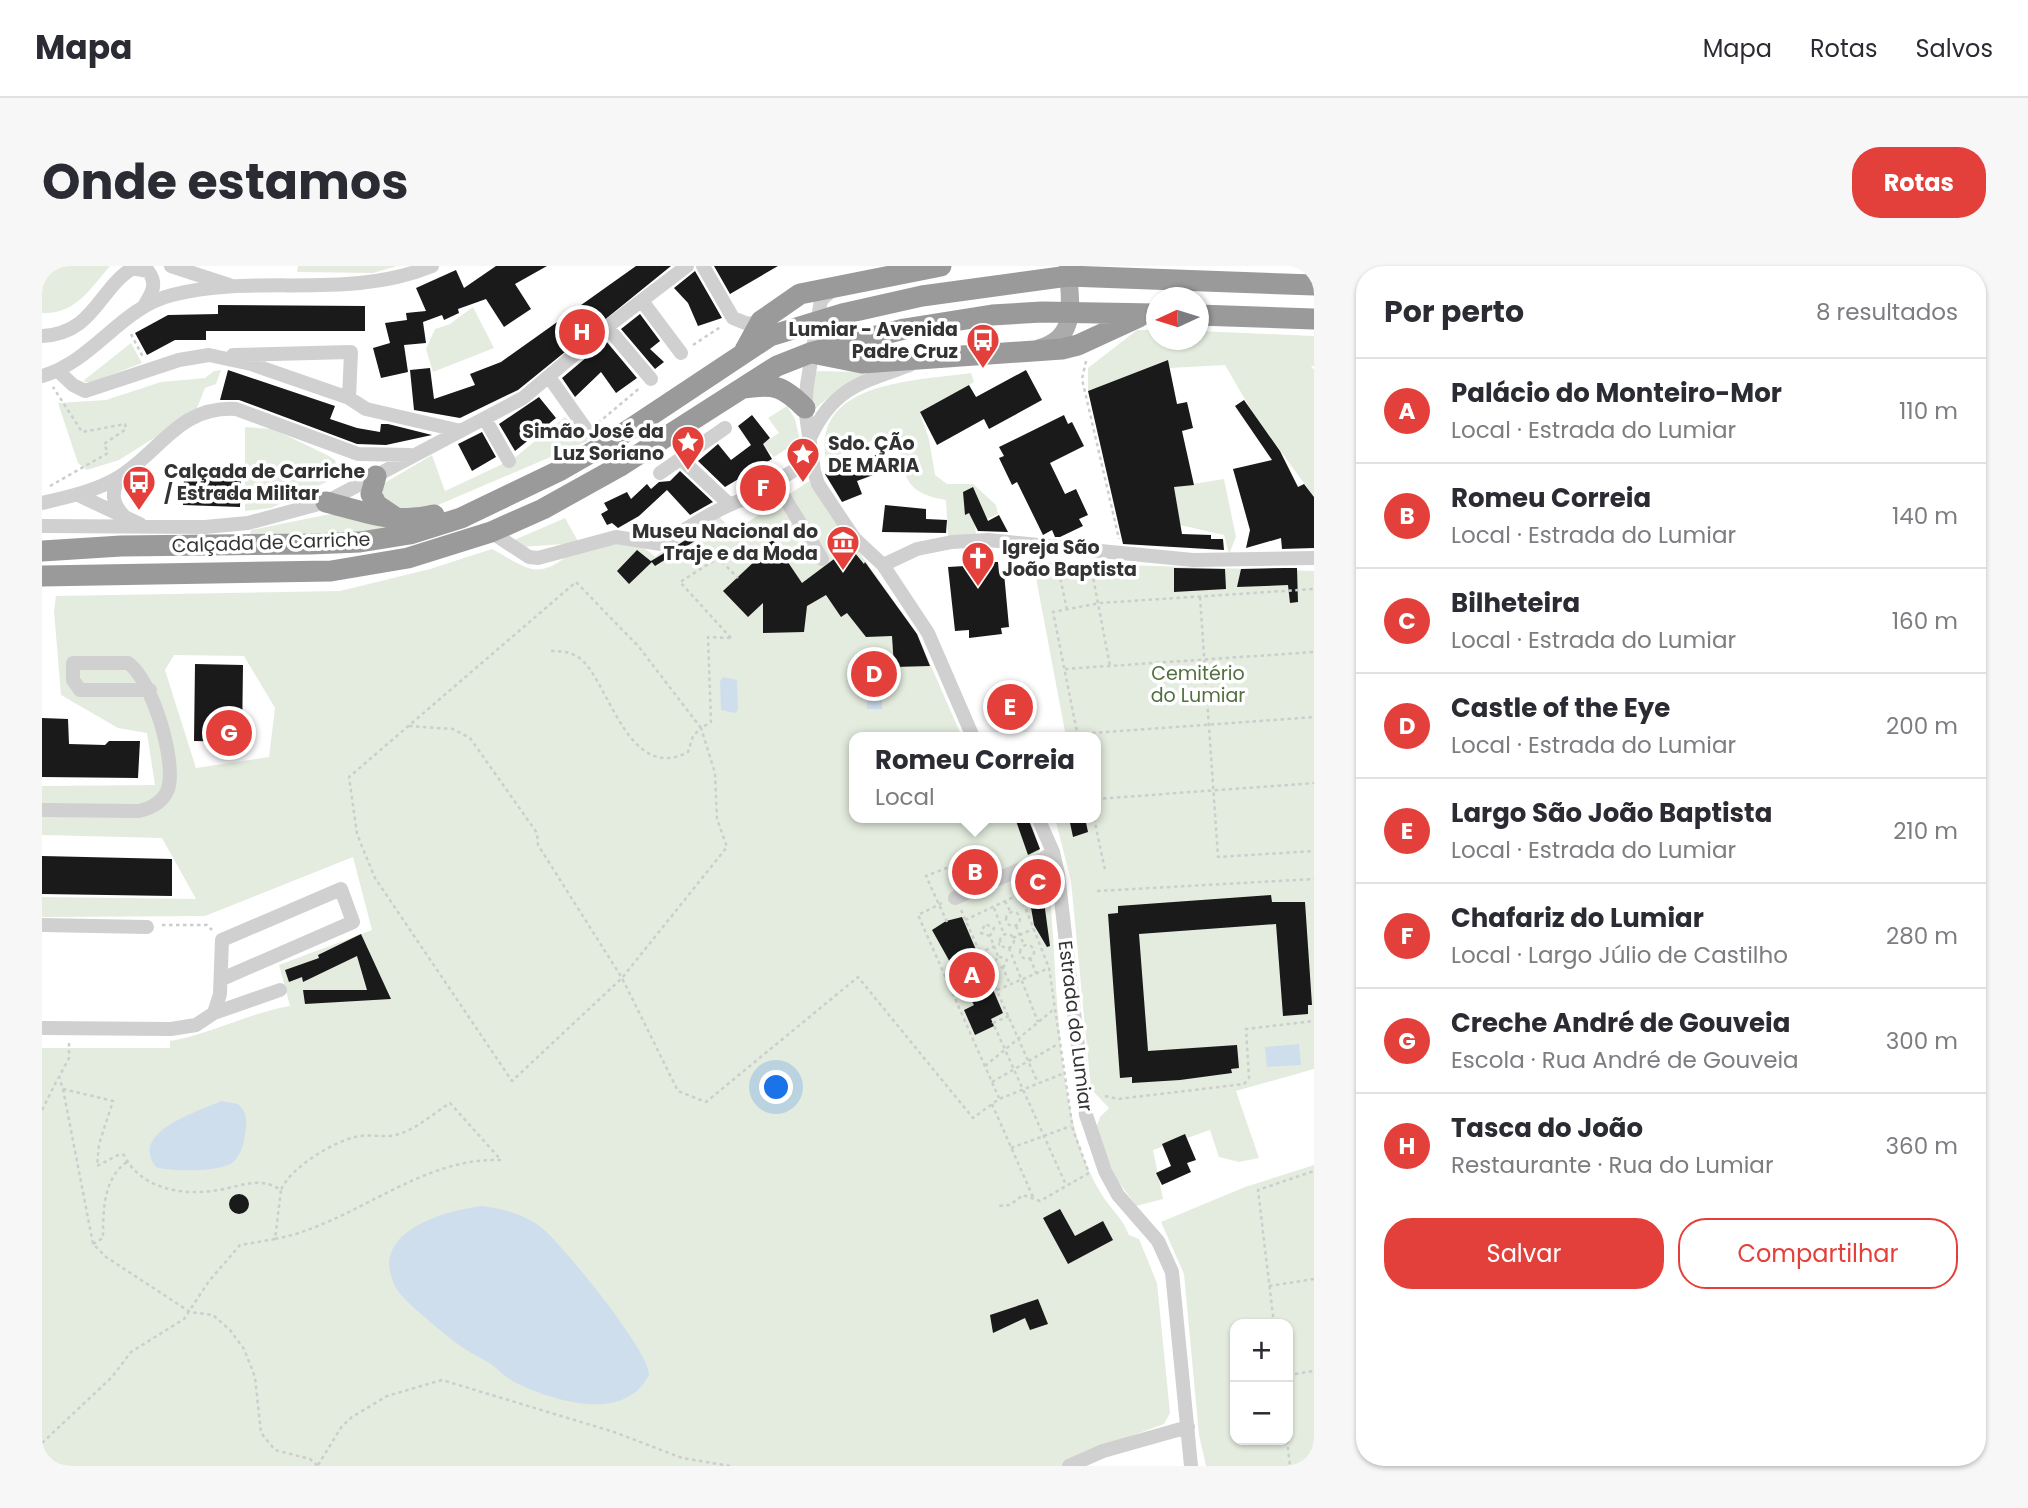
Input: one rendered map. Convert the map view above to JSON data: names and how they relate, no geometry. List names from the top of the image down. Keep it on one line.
{"streets":{"highway":["Calçada de Carriche"],"street":["Estrada do Lumiar"]},"parks":["Cemitério do Lumiar"],"places":{"bus stop":["Lumiar - Avenida Padre Cruz","Calçada de Carriche / Estrada Militar"],"place":["Simão José da Luz Soriano","Sdo. ÇÃo DE MARIA"],"museum":["Museu Nacional do Traje e da Moda"],"church":["Igreja São João Baptista"]},"north":"left","page":{"header":"Mapa","nav":["Mapa","Rotas","Salvos"],"title":"Onde estamos","buttons":["Rotas",["Salvar","Compartilhar"]],"heading":["Por perto","8 resultados"],"pins":["H","F","D","E","G","B","C","A"],"list":[{"mark":"A","name":"Palácio do Monteiro-Mor","note":"Local · Estrada do Lumiar","value":"110 m"},{"mark":"B","name":"Romeu Correia","note":"Local · Estrada do Lumiar","value":"140 m"},{"mark":"C","name":"Bilheteira","note":"Local · Estrada do Lumiar","value":"160 m"},{"mark":"D","name":"Castle of the Eye","note":"Local · Estrada do Lumiar","value":"200 m"},{"mark":"E","name":"Largo São João Baptista","note":"Local · Estrada do Lumiar","value":"210 m"},{"mark":"F","name":"Chafariz do Lumiar","note":"Local · Largo Júlio de Castilho","value":"280 m"},{"mark":"G","name":"Creche André de Gouveia","note":"Escola · Rua André de Gouveia","value":"300 m"},{"mark":"H","name":"Tasca do João","note":"Restaurante · Rua do Lumiar","value":"360 m"}],"popup":["Romeu Correia","Local"],"map_buttons":["+","−"]}}
